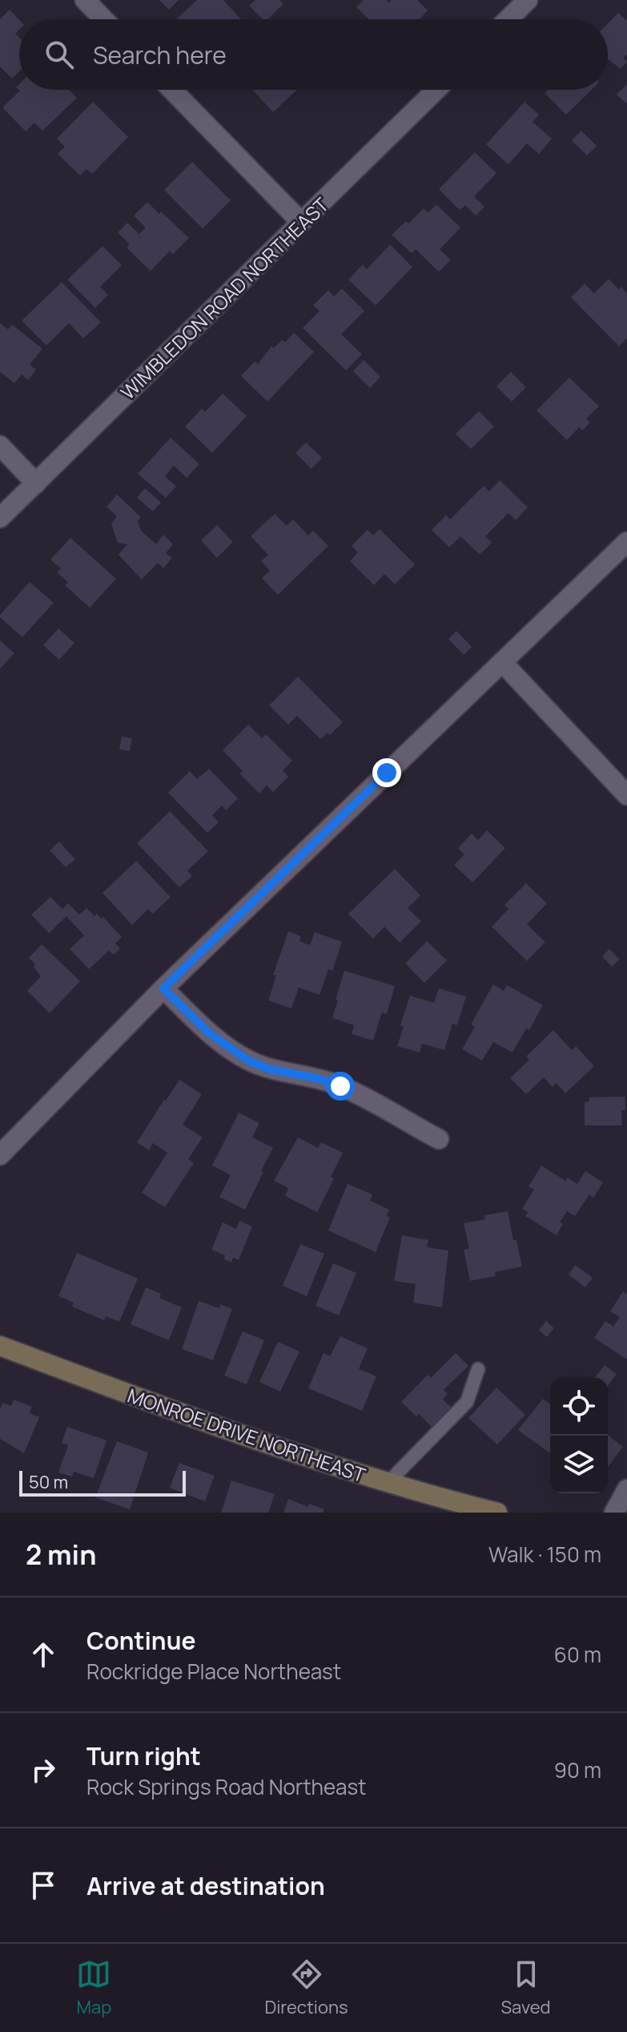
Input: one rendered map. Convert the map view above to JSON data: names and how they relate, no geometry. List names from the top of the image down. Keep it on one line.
{"streets":{"main road":["MONROE DRIVE NORTHEAST"],"street":["WIMBLEDON ROAD NORTHEAST"]},"scale_bar":"50 m","page":{"search":"Search here","scale":"50 m","heading":["2 min","Walk · 150 m"],"list":[["Continue","Rockridge Place Northeast","60 m"],["Turn right","Rock Springs Road Northeast","90 m"],"Arrive at destination"],"nav":["Map","Directions","Saved"]}}
